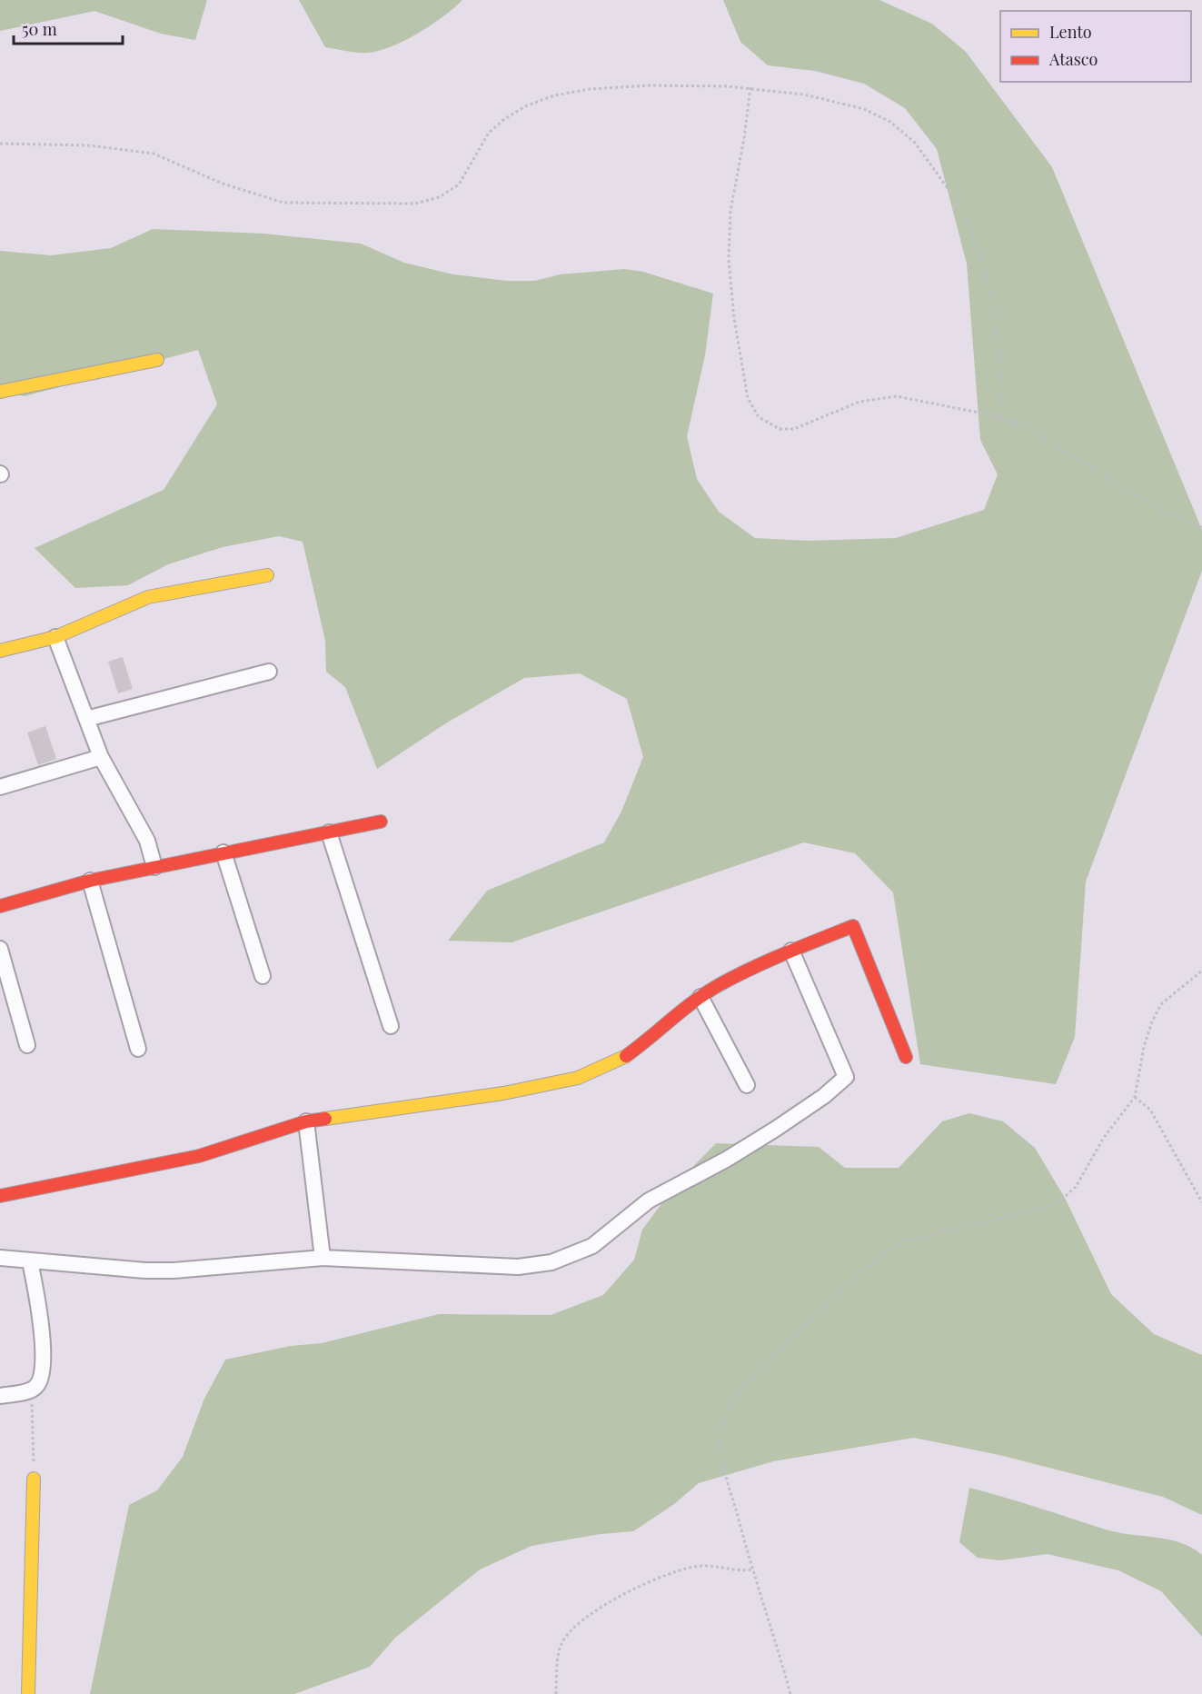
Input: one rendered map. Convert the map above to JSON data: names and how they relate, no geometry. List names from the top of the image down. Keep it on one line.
{"legend":["Lento","Atasco"],"scale_bar":"50 m"}
